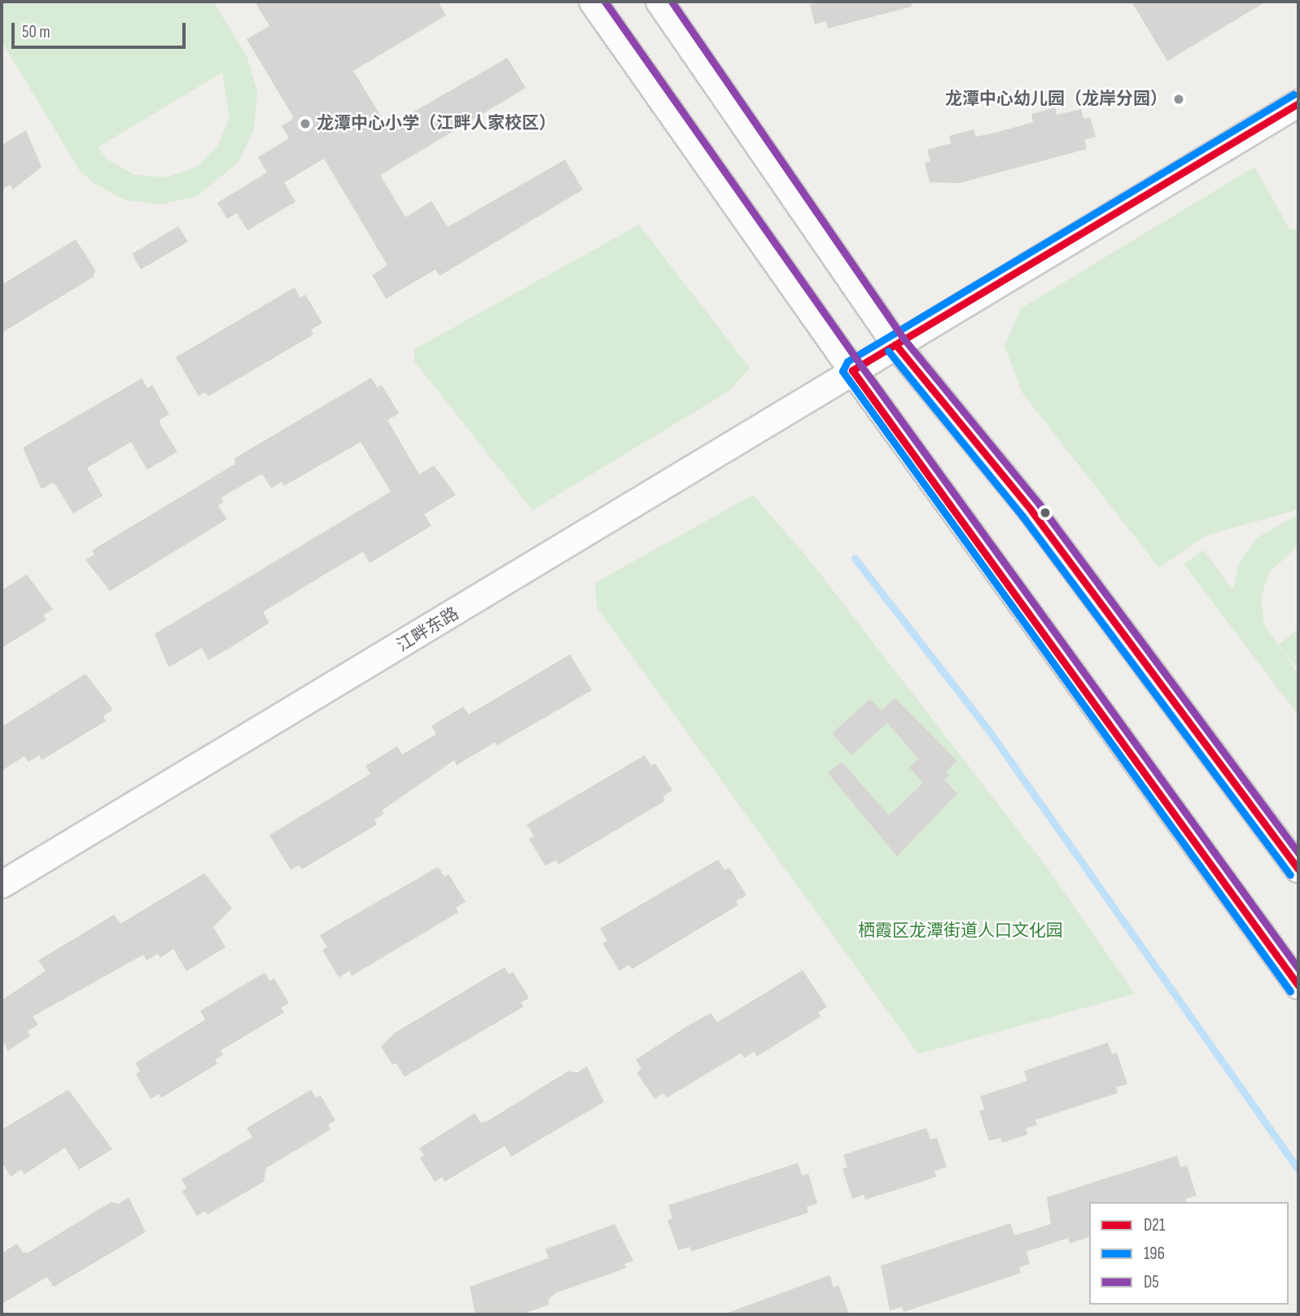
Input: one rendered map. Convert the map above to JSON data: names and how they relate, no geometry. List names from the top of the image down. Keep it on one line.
{"streets":{"street":["江畔东路"]},"parks":["栖霞区龙潭街道人口文化园"],"places":["龙潭中心幼儿园（龙岸分园）","龙潭中心小学（江畔人家校区）"],"lines":["transit line D5","transit line 196","transit line D21"],"legend":["D21","196","D5"],"scale_bar":"50 m"}
